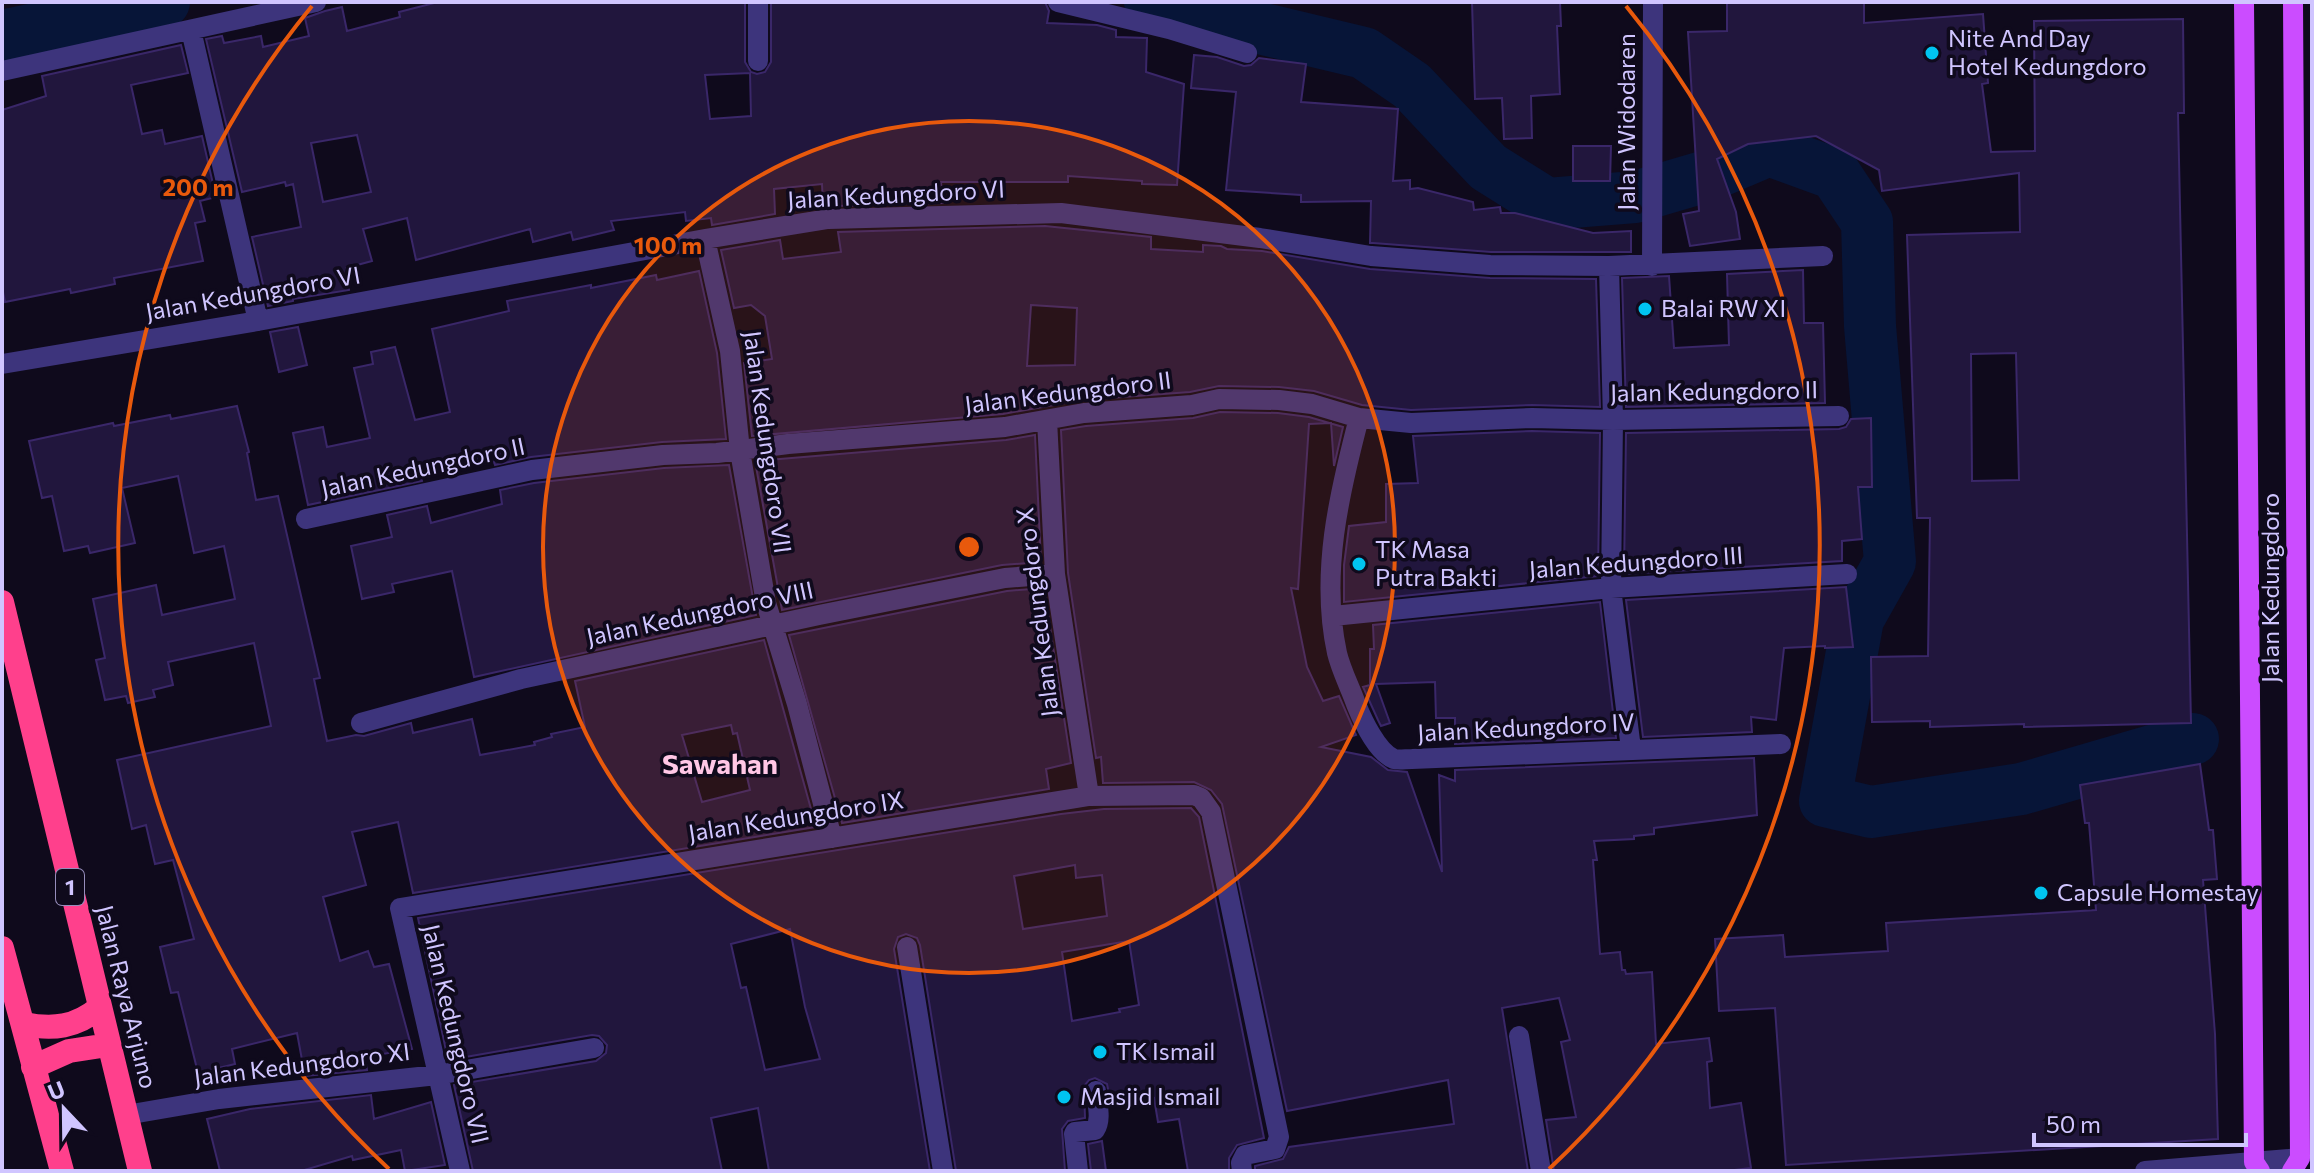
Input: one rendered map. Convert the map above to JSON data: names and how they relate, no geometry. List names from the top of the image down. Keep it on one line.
{"streets":{"highway":["1","Jalan Raya Arjuno"],"main road":["Jalan Kedungdoro"],"street":["Jalan Widodaren","Jalan Kedungdoro VI","Jalan Kedungdoro II","Jalan Kedungdoro VII","Jalan Kedungdoro III","Jalan Kedungdoro X","Jalan Kedungdoro VIII","Jalan Kedungdoro IV","Jalan Kedungdoro IX","Jalan Kedungdoro XI"]},"crossings":[["Jalan Widodaren","Jalan Kedungdoro VI"],["Jalan Kedungdoro VI","Jalan Kedungdoro VII"],["Jalan Kedungdoro II","Jalan Kedungdoro VII"],["Jalan Kedungdoro II","Jalan Kedungdoro X"],["Jalan Kedungdoro II","Jalan Kedungdoro IV"],["Jalan Kedungdoro VII","Jalan Kedungdoro VIII"],["Jalan Kedungdoro VII","Jalan Kedungdoro IX"],["Jalan Kedungdoro VII","Jalan Kedungdoro XI"],["Jalan Kedungdoro III","Jalan Kedungdoro IV"],["Jalan Kedungdoro X","Jalan Kedungdoro VIII"],["Jalan Kedungdoro X","Jalan Kedungdoro IX"],["Jalan Raya Arjuno","Jalan Kedungdoro XI"]],"districts":["Sawahan"],"places":["Nite And Day Hotel Kedungdoro","Balai RW XI","TK Masa Putra Bakti","Capsule Homestay","TK Ismail","Masjid Ismail"],"scale_bar":"50 m","north":"top","rings":["200 m","100 m"]}
